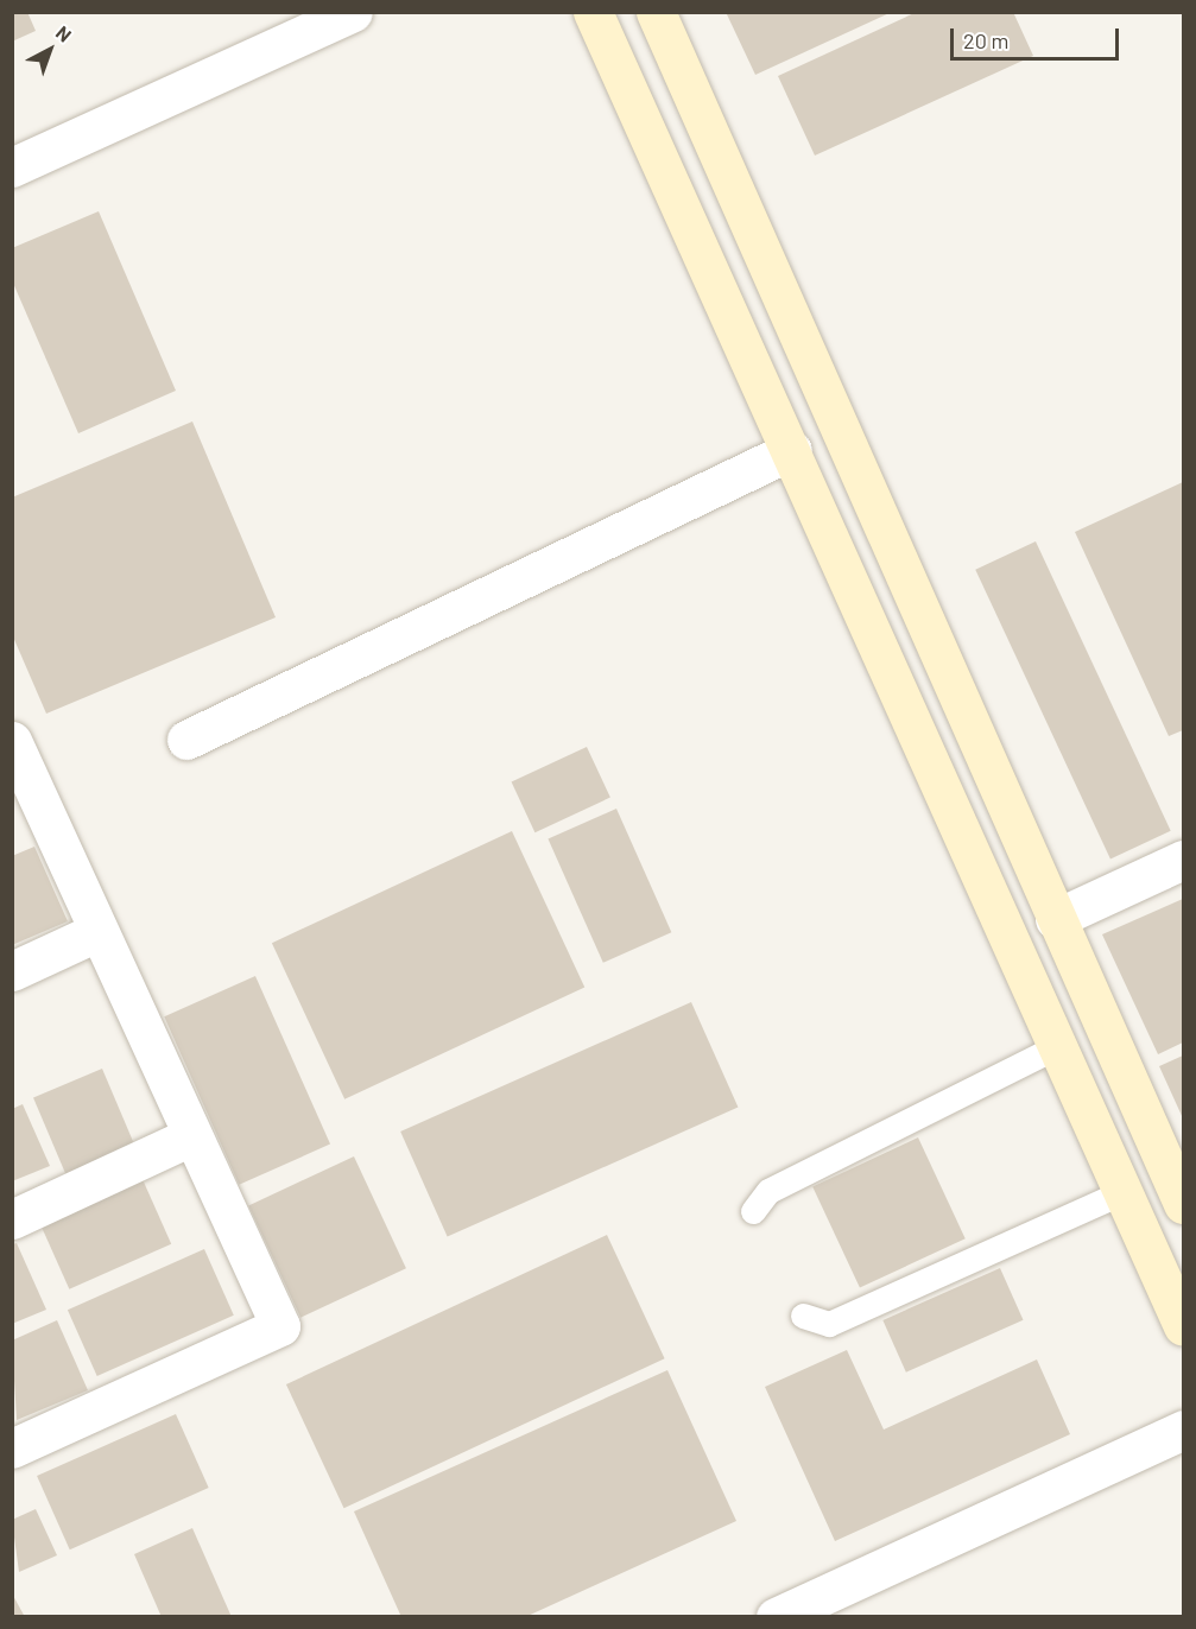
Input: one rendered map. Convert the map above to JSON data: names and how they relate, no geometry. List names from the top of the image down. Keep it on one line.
{"scale_bar":"20 m","north":"top right"}
